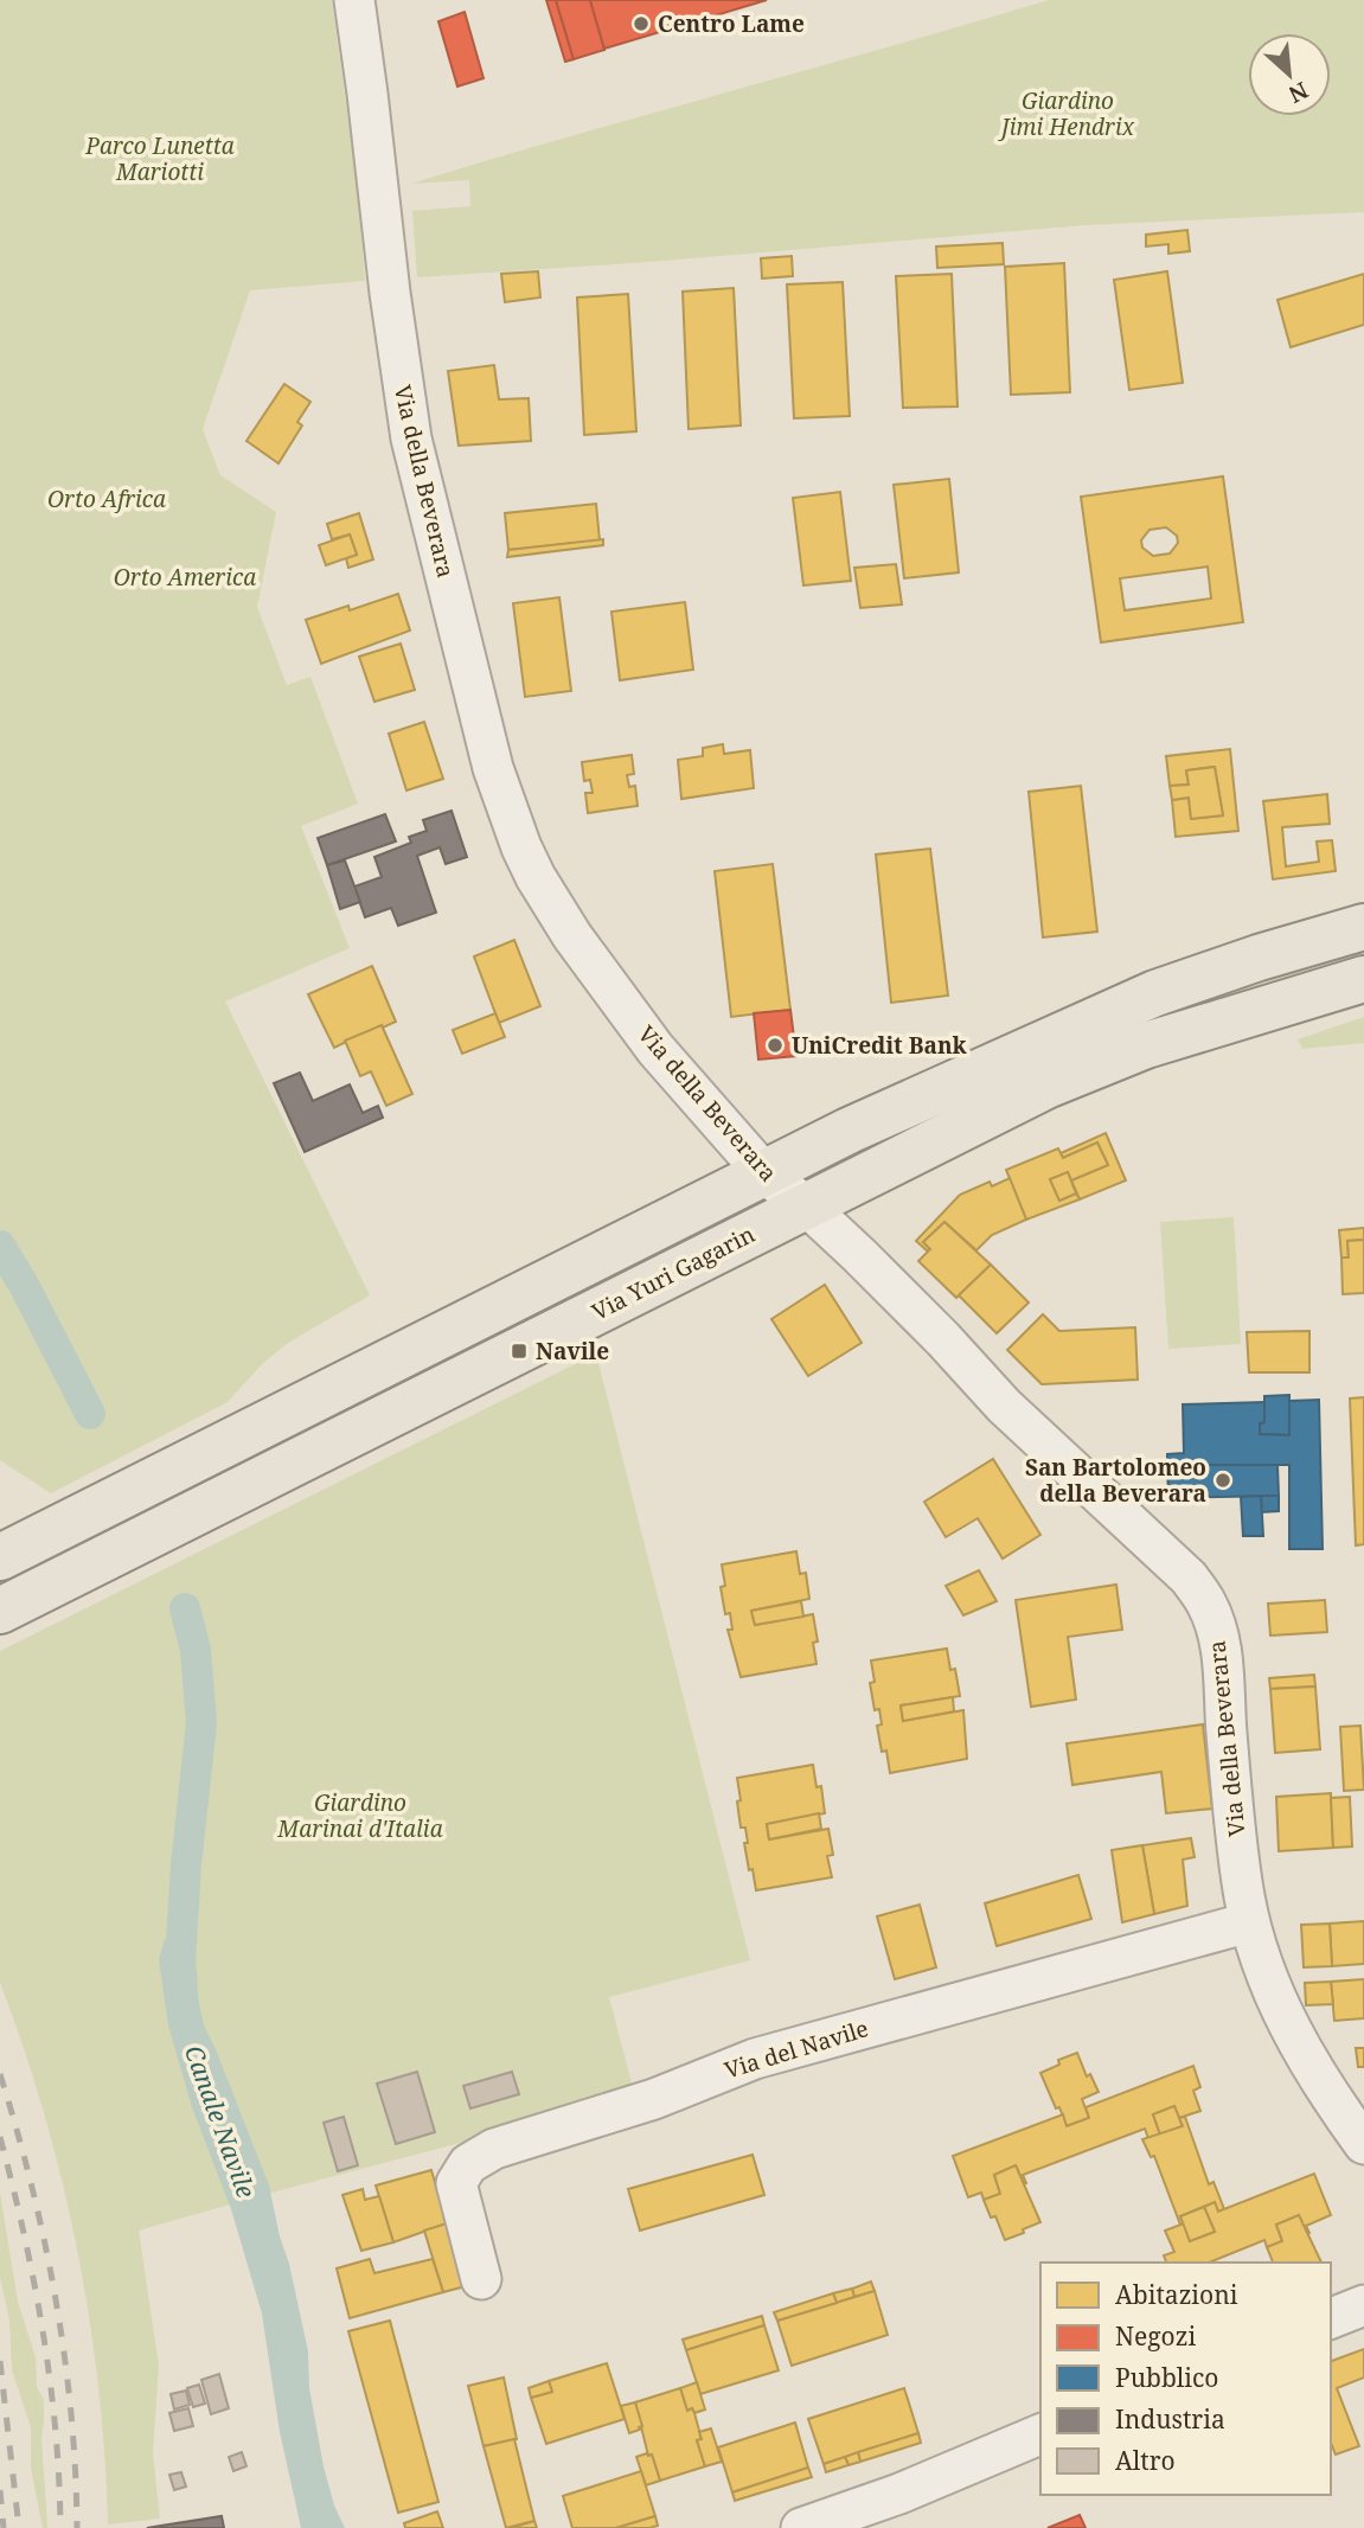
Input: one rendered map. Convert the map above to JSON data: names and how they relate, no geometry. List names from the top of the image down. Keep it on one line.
{"streets":{"main road":["Via Yuri Gagarin"],"street":["Via della Beverara","Via del Navile"]},"crossings":[["Via della Beverara","Via Yuri Gagarin"],["Via della Beverara","Via del Navile"]],"water":["Canale Navile"],"parks":["Giardino Jimi Hendrix","Parco Lunetta Mariotti","Orto Africa","Orto America","Giardino Marinai d'Italia"],"places":{"other":["Centro Lame","UniCredit Bank","San Bartolomeo della Beverara"],"transit":["Navile"]},"legend":["Abitazioni","Negozi","Pubblico","Industria","Altro"],"north":"bottom right"}
